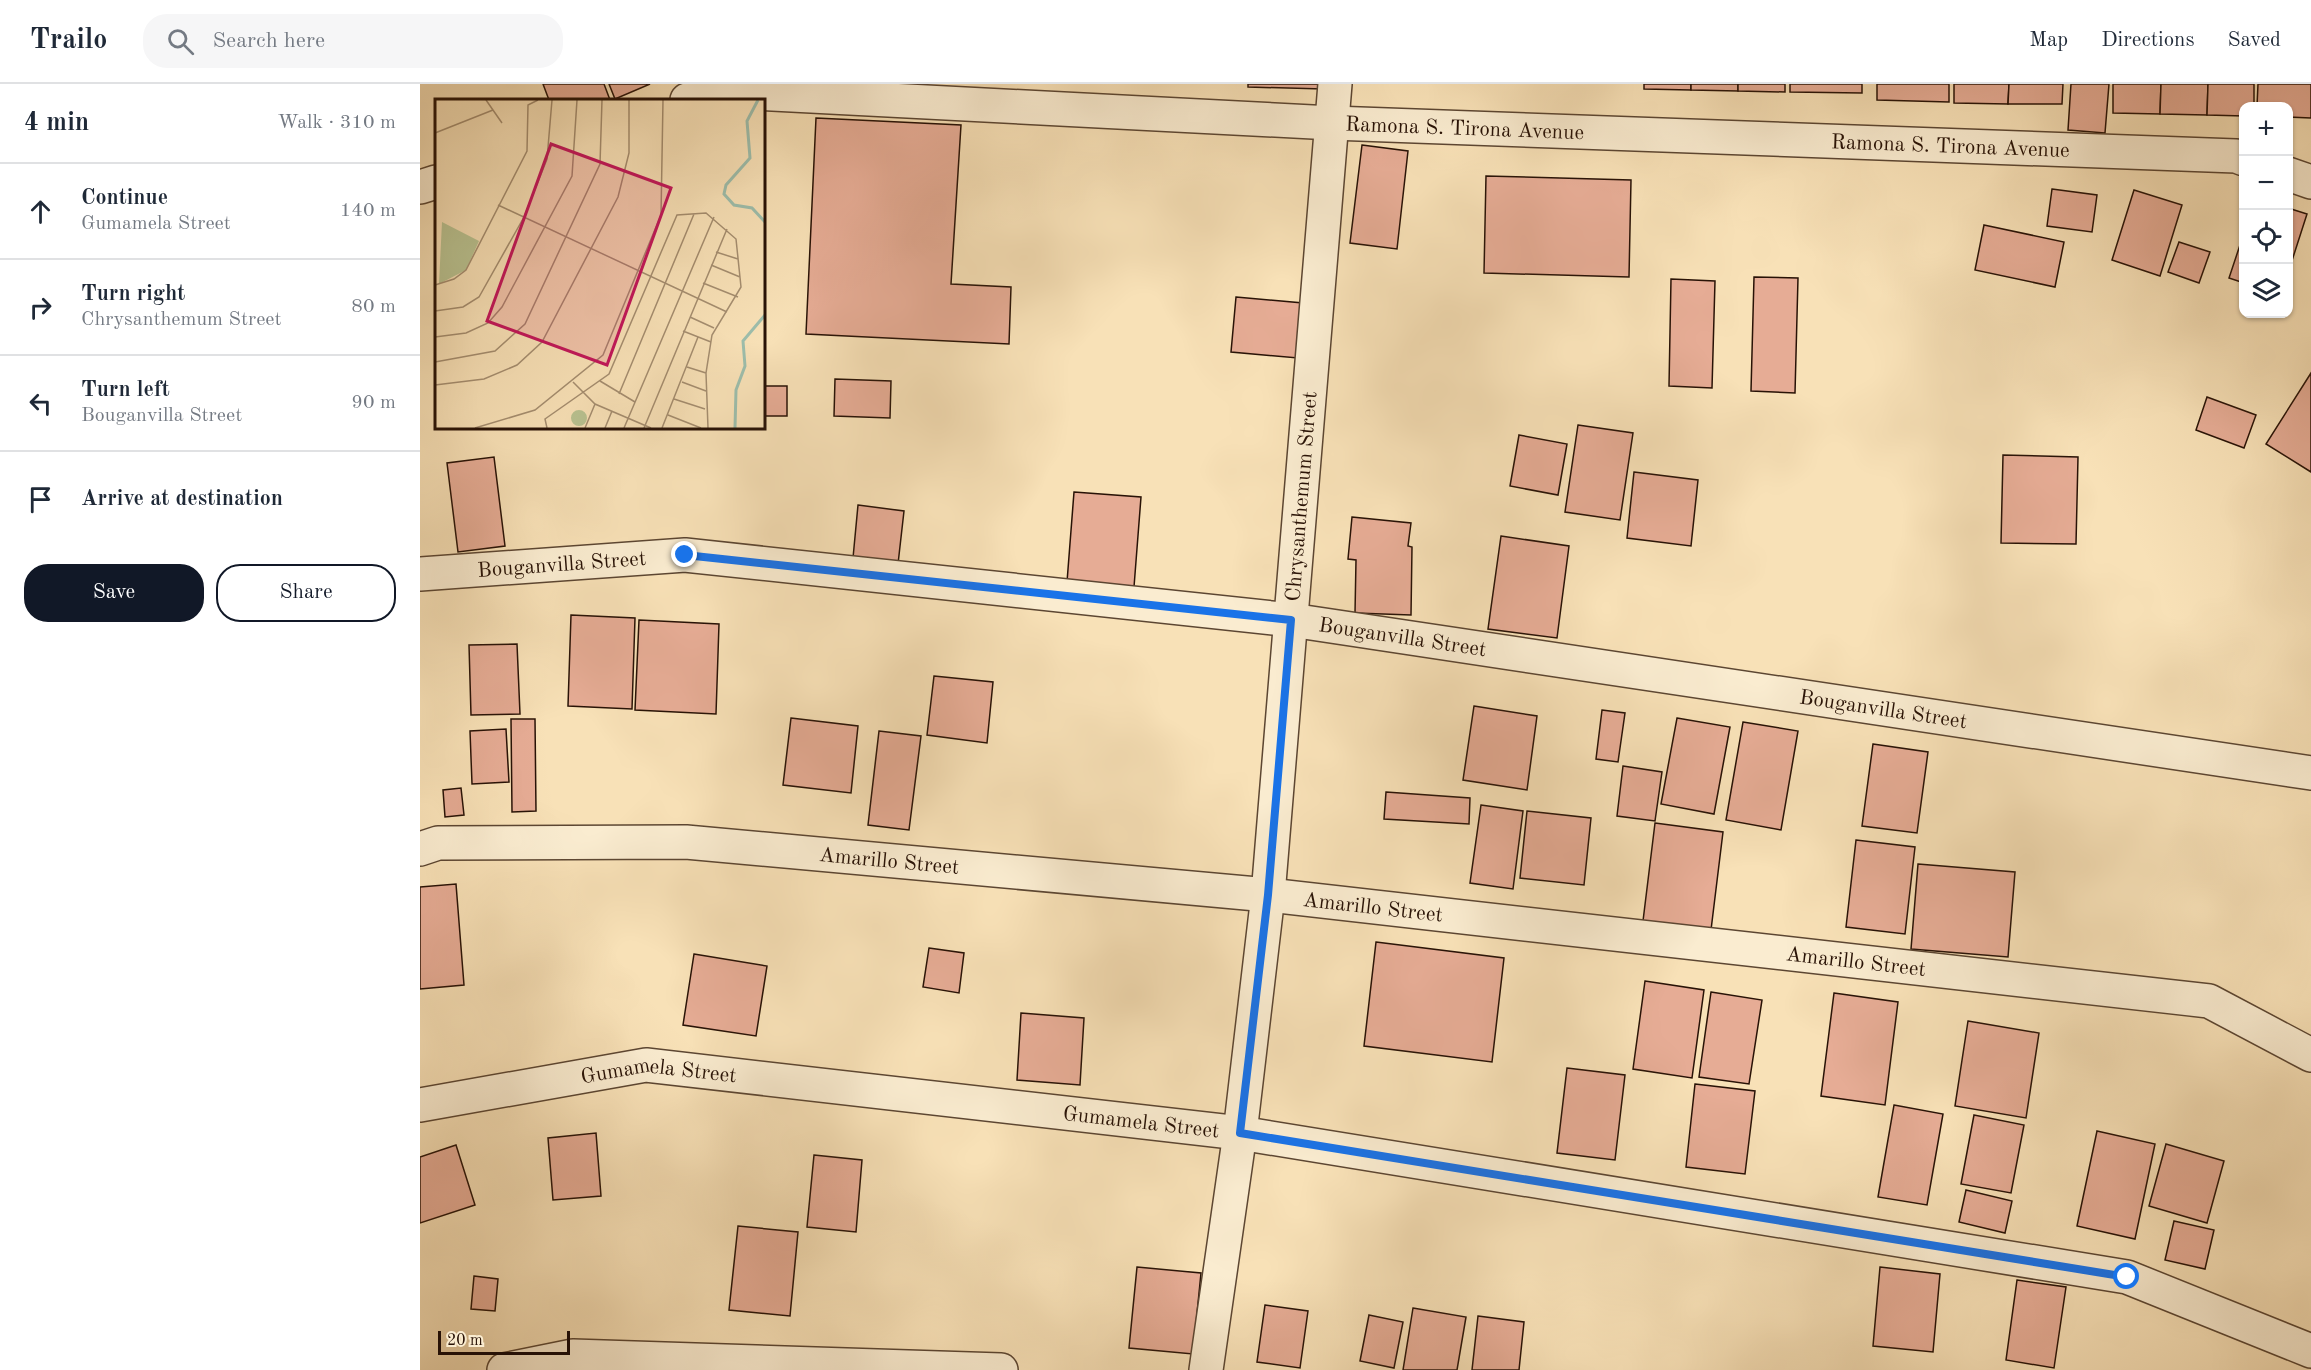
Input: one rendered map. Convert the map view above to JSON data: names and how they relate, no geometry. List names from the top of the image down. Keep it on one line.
{"streets":{"street":["Ramona S. Tirona Avenue","Chrysanthemum Street","Bouganvilla Street","Amarillo Street","Gumamela Street"]},"crossings":[["Ramona S. Tirona Avenue","Chrysanthemum Street"],["Chrysanthemum Street","Bouganvilla Street"],["Chrysanthemum Street","Amarillo Street"],["Chrysanthemum Street","Gumamela Street"]],"scale_bar":"20 m","page":{"header":"Trailo","search":"Search here","nav":["Map","Directions","Saved"],"heading":["4 min","Walk · 310 m"],"map_buttons":["+","−"],"list":[["Continue","Gumamela Street","140 m"],["Turn right","Chrysanthemum Street","80 m"],["Turn left","Bouganvilla Street","90 m"],"Arrive at destination"],"buttons":["Save","Share"],"scale":"20 m"}}
